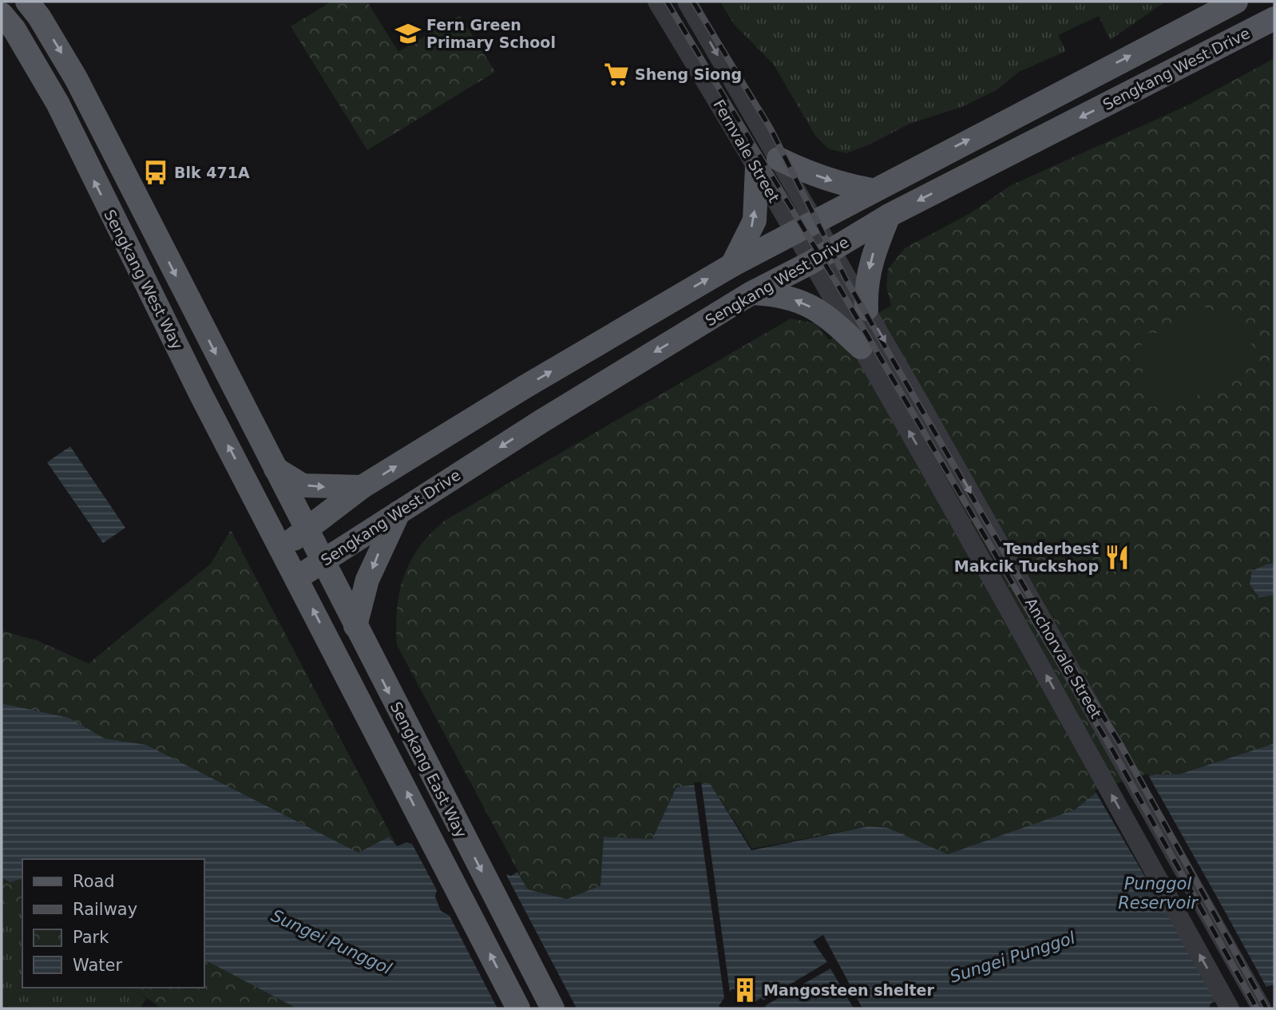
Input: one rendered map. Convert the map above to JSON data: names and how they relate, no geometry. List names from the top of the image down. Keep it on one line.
{"streets":{"main road":["Sengkang West Drive","Sengkang West Way","Sengkang East Way"],"street":["Fernvale Street","Anchorvale Street"]},"crossings":[["Sengkang West Drive","Fernvale Street"],["Sengkang West Drive","Sengkang West Way"],["Sengkang West Drive","Anchorvale Street"],["Sengkang West Drive","Sengkang East Way"],["Fernvale Street","Anchorvale Street"],["Sengkang West Way","Sengkang East Way"]],"water":["Punggol Reservoir","Sungei Punggol"],"places":{"school or university":["Fern Green Primary School"],"supermarket":["Sheng Siong"],"bus stop":["Blk 471A"],"restaurant":["Tenderbest Makcik Tuckshop"],"building":["Mangosteen shelter"]},"legend":["Road","Railway","Park","Water"]}
